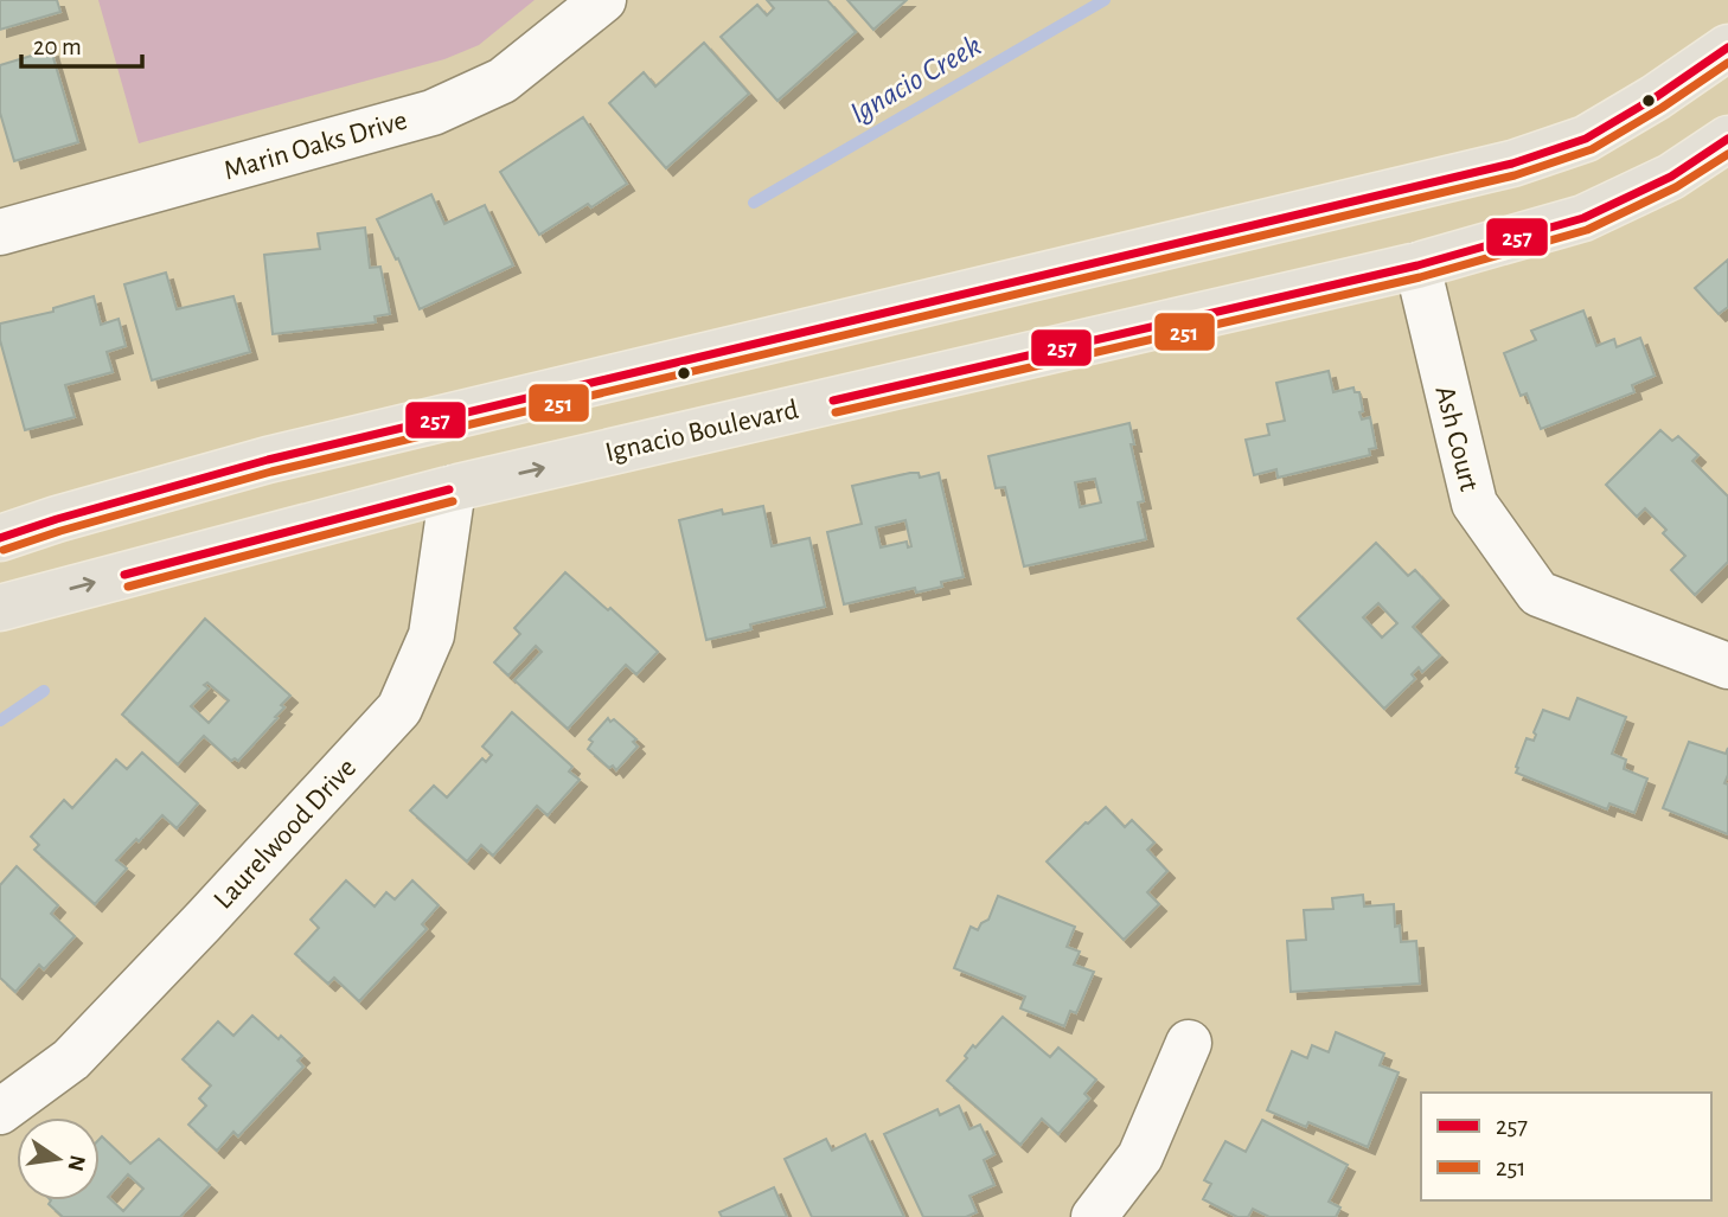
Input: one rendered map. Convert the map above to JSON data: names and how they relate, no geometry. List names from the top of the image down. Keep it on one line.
{"streets":{"main road":["Ignacio Boulevard"],"street":["Marin Oaks Drive","Ash Court","Laurelwood Drive"]},"crossings":[["Ignacio Boulevard","Ash Court"],["Ignacio Boulevard","Laurelwood Drive"]],"water":["Ignacio Creek"],"lines":["transit line 257","transit line 251"],"legend":["257","251"],"scale_bar":"20 m","north":"right"}
